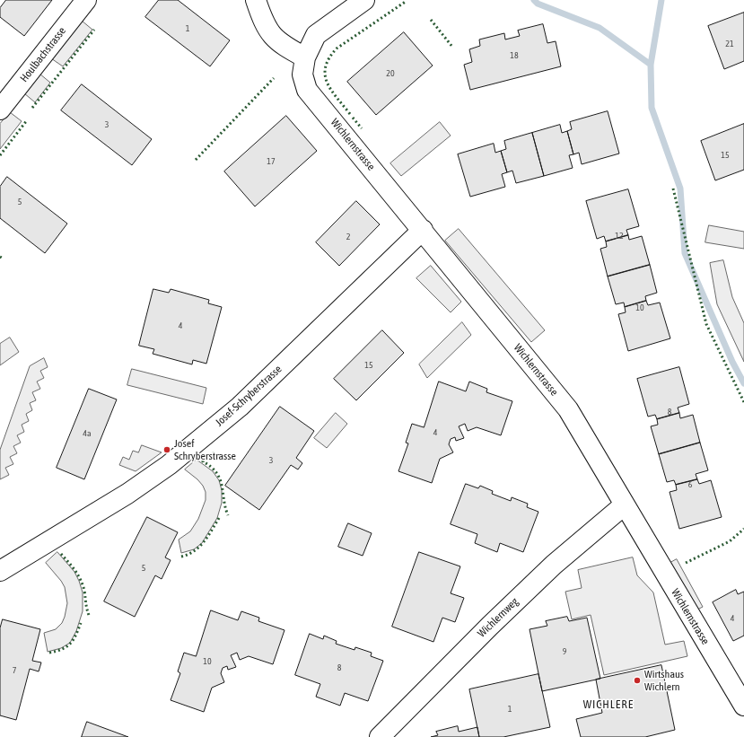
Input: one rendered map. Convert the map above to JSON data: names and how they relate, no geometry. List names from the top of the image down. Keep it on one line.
{"streets":{"street":["Houlbachstrasse","Wichlernstrasse","Josef-Schryberstrasse","Wichlernweg"]},"crossings":[["Wichlernstrasse","Josef-Schryberstrasse"],["Wichlernstrasse","Wichlernweg"]],"districts":["WICHLERE"],"places":["Josef Schryberstrasse","Wirtshaus Wichlern"],"house_numbers":["1","21","18","20","3","15","17","5","12","2","10","4","15","8","4","4a","3","6","5","4","9","10","8","7","1"]}
